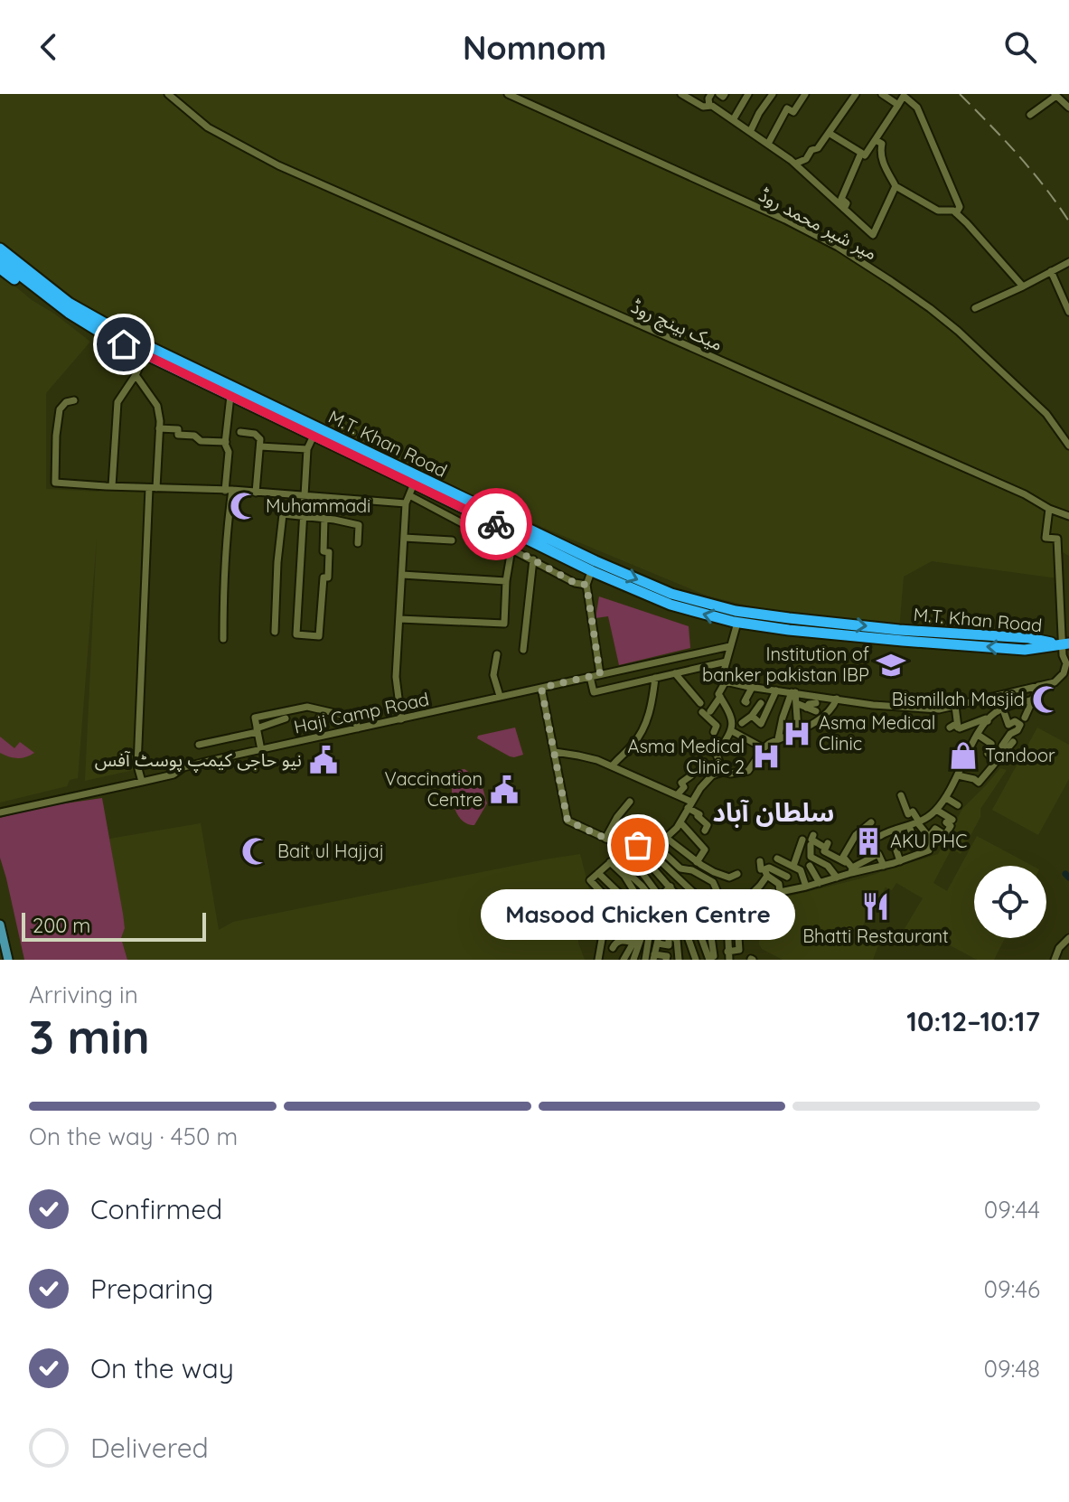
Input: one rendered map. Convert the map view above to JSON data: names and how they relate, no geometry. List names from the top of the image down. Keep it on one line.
{"streets":{"highway":["M.T. Khan Road"],"street":["میر شیر محمد روڈ","میک ہینچ روڈ","Haji Camp Road"]},"districts":["سلطان آباد"],"places":{"mosque":["Muhammadi","Bismillah Masjid","Bait ul Hajjaj"],"school or university":["Institution of banker pakistan IBP"],"hospital":["Asma Medical Clinic","Asma Medical Clinic 2"],"shop":["Tandoor"],"public building":["نیو حاجی کیمپ پوسٹ آفس","Vaccination Centre"],"building":["AKU PHC"],"other":["Masood Chicken Centre"],"restaurant":["Bhatti Restaurant"]},"scale_bar":"200 m","page":{"header":"Nomnom","bubble":"Masood Chicken Centre","scale":"200 m","heading":["3 min","Arriving in","10:12–10:17"],"bar":"On the way · 450 m","list":[["Confirmed","09:44"],["Preparing","09:46"],["On the way","09:48"],"Delivered"]}}
